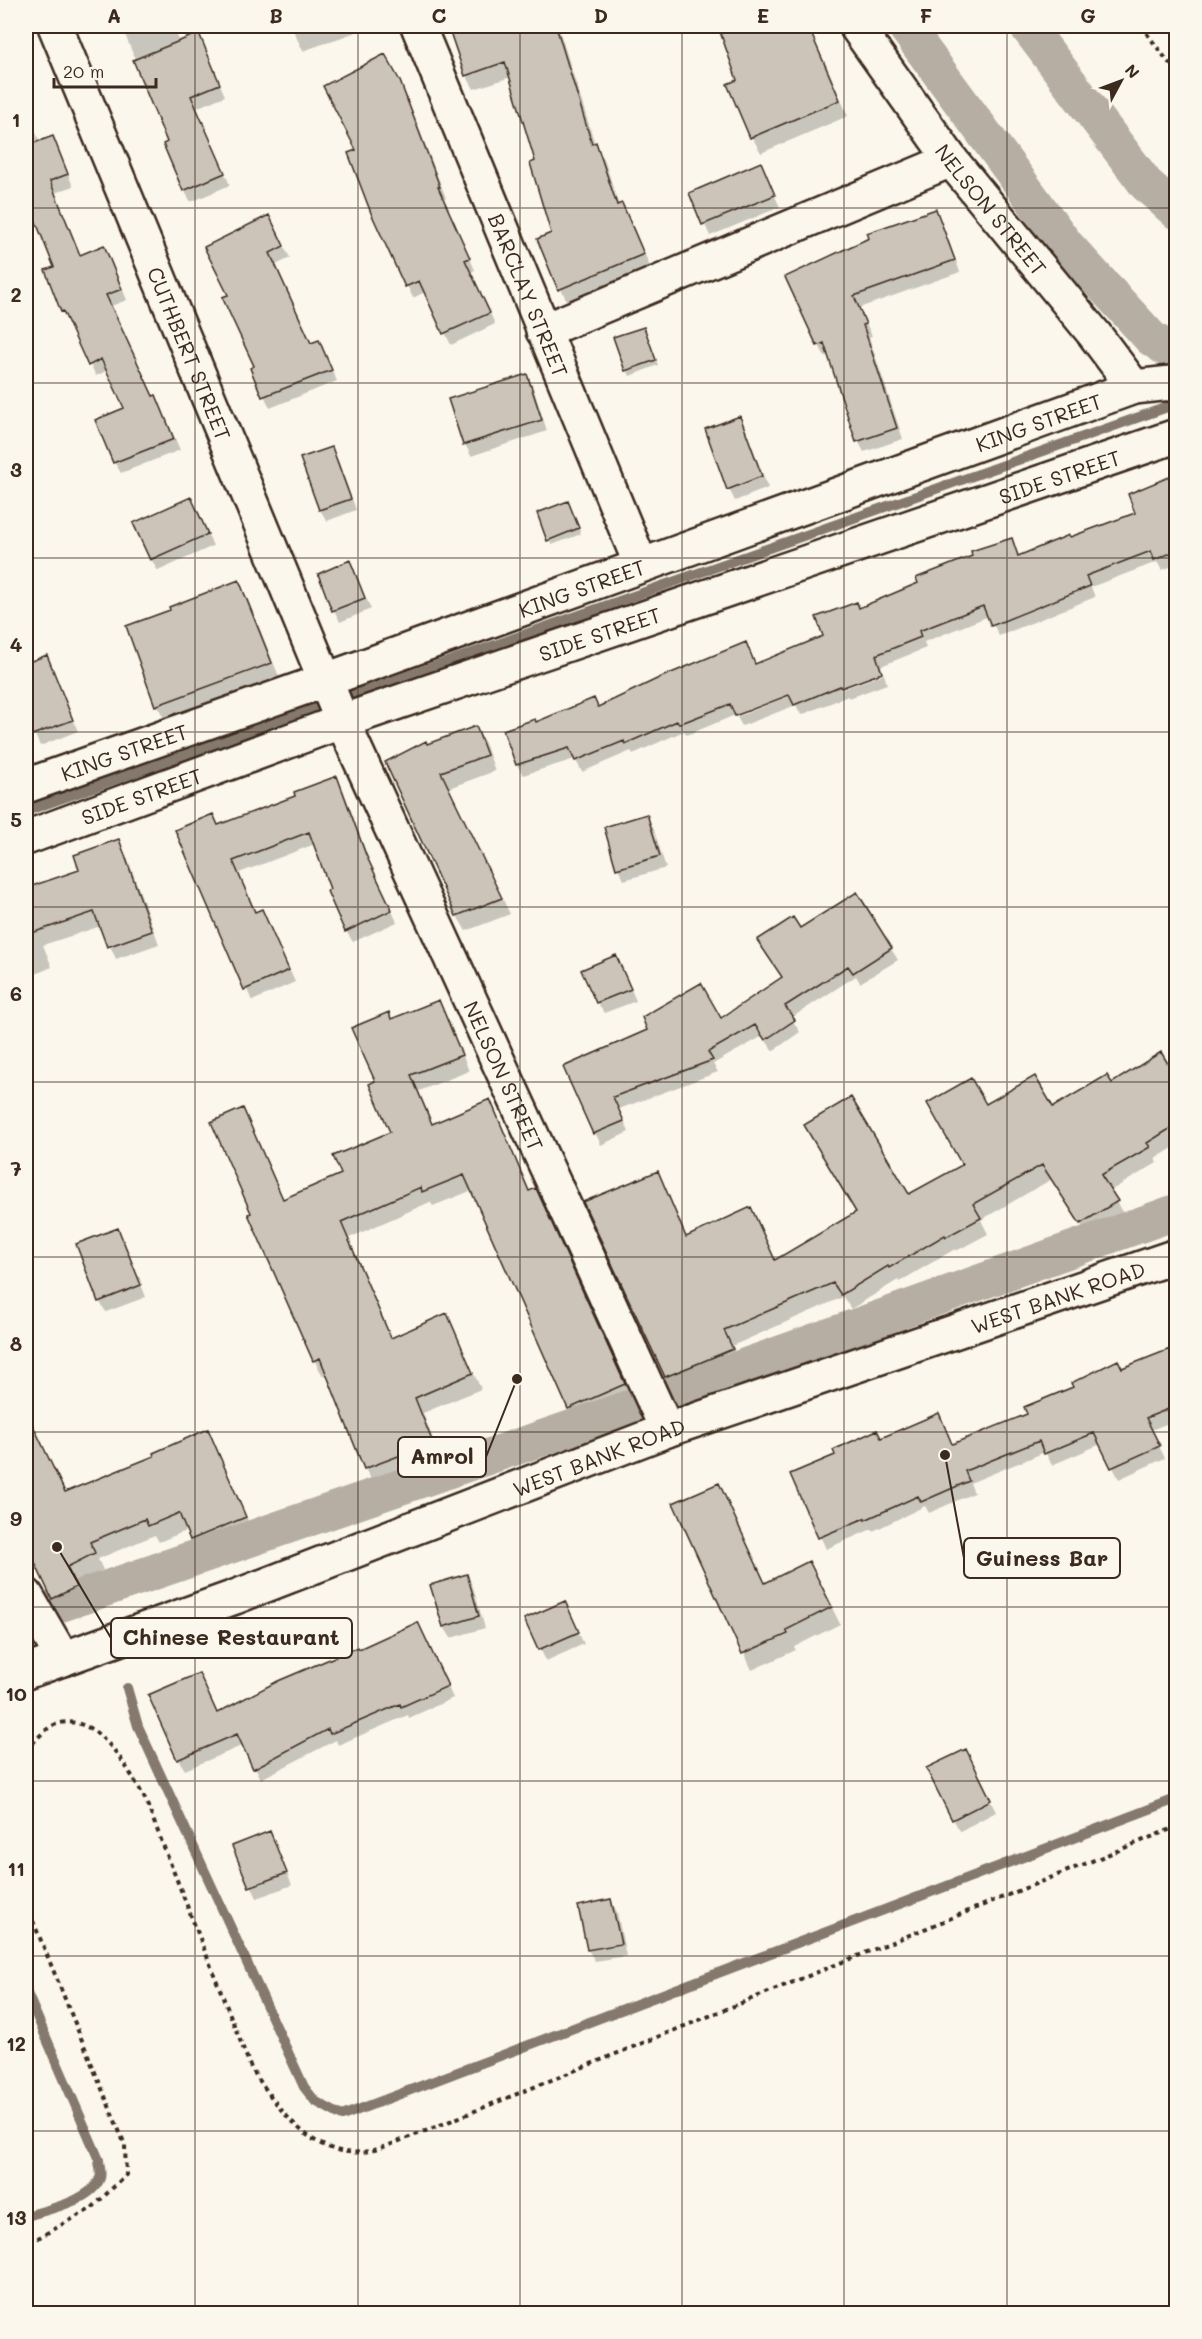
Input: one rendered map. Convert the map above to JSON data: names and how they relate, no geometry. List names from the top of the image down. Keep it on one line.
{"streets":{"street":["NELSON STREET","BARCLAY STREET","CUTHBERT STREET","KING STREET","SIDE STREET","WEST BANK ROAD"]},"crossings":[["NELSON STREET","CUTHBERT STREET"],["NELSON STREET","KING STREET"],["NELSON STREET","SIDE STREET"],["NELSON STREET","WEST BANK ROAD"],["BARCLAY STREET","KING STREET"],["CUTHBERT STREET","KING STREET"],["CUTHBERT STREET","SIDE STREET"]],"places":["Amrol","Guiness Bar","Chinese Restaurant"],"scale_bar":"20 m","north":"top right","grid":{"columns":["A","B","C","D","E","F","G"],"rows":["1","2","3","4","5","6","7","8","9","10","11","12","13"]}}
